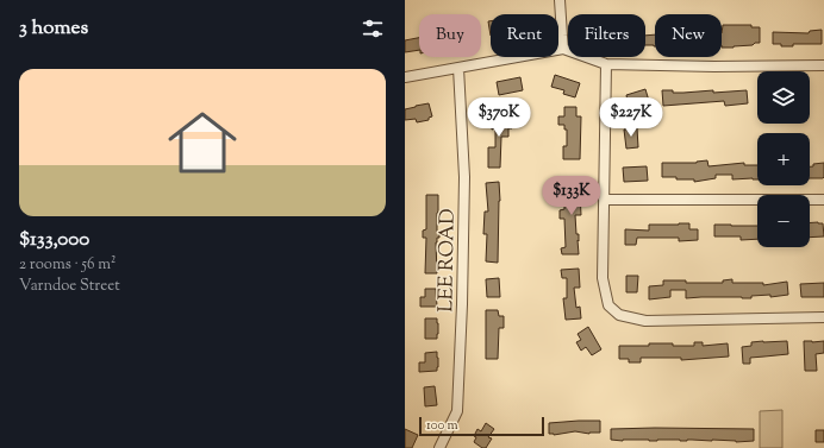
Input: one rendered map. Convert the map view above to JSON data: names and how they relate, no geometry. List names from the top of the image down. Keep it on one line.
{"streets":{"street":["LEE ROAD"]},"scale_bar":"100 m","page":{"heading":"3 homes","chip":["Buy","Rent","Filters","New"],"list":[{"name":"$133,000","note":"2 rooms · 56 m² · Varndoe Street"}],"map_buttons":["+","−"],"price":["$370K","$227K","$133K"],"scale":"100 m"}}
